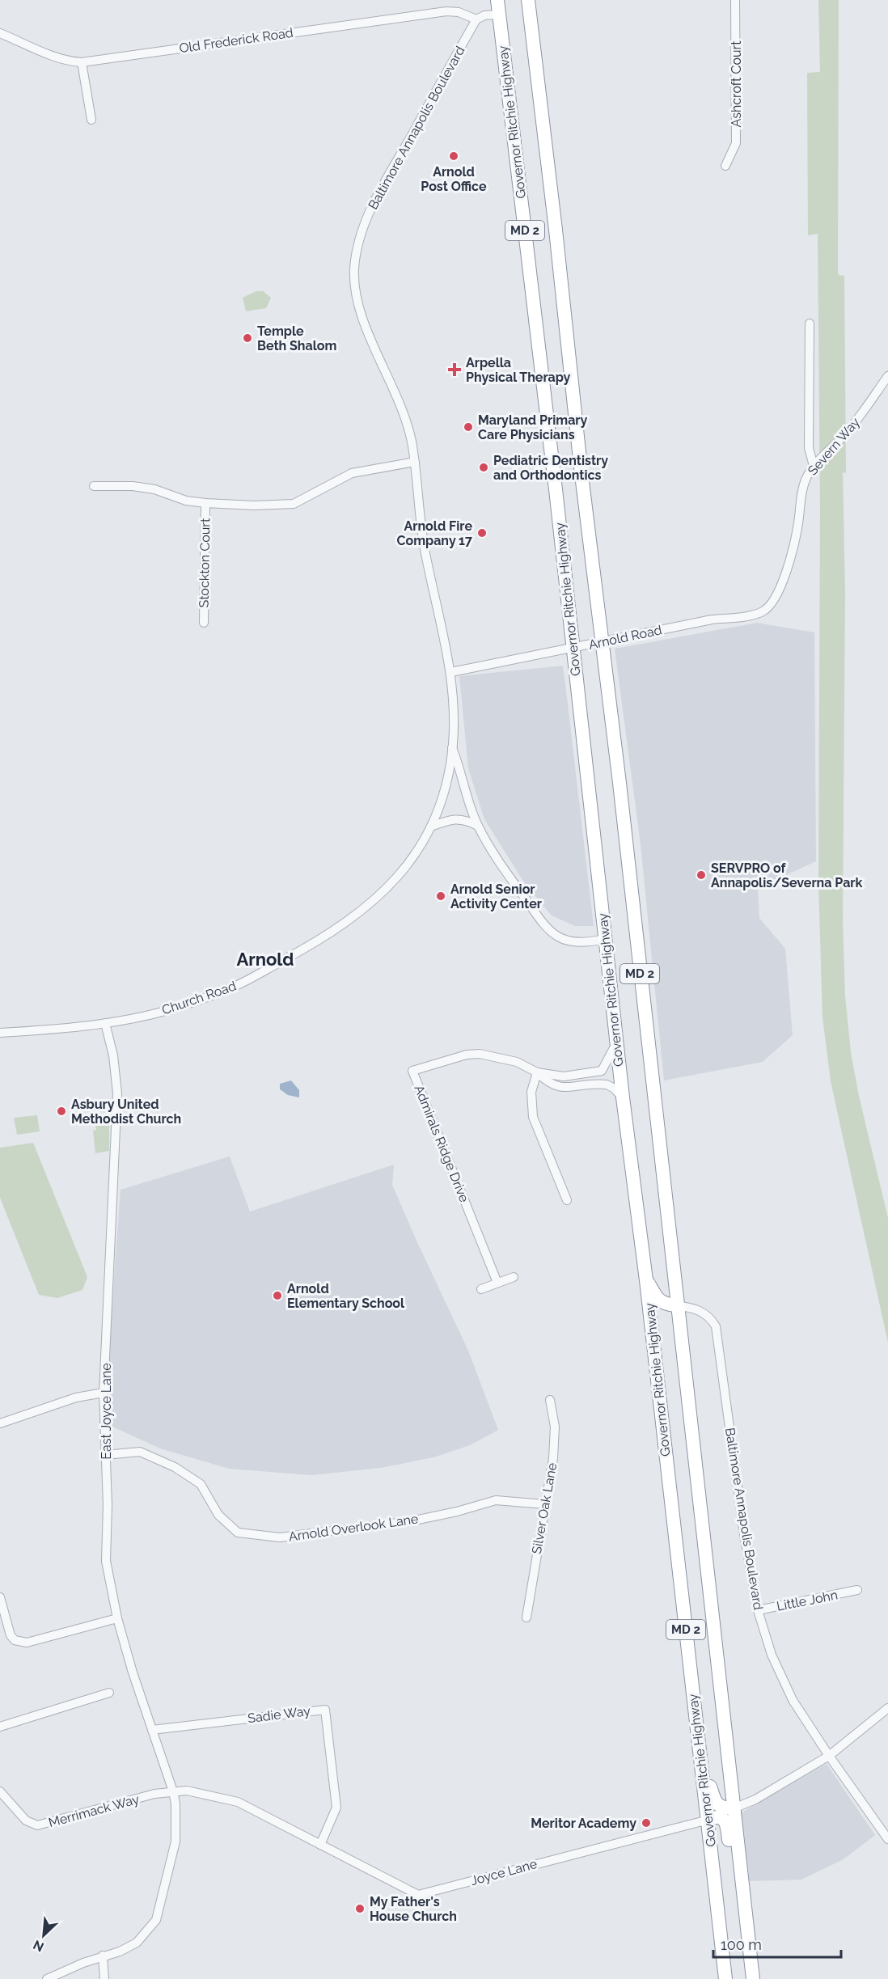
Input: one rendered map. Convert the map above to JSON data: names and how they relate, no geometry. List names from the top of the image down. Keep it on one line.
{"streets":{"highway":["Governor Ritchie Highway","MD 2"],"street":["Old Frederick Road","Ashcroft Court","Baltimore Annapolis Boulevard","Severn Way","Stockton Court","Arnold Road","Church Road","Admirals Ridge Drive","East Joyce Lane","Silver Oak Lane","Arnold Overlook Lane","Little John","Sadie Way","Merrimack Way","Joyce Lane"]},"crossings":[["Old Frederick Road","Baltimore Annapolis Boulevard"],["Governor Ritchie Highway","Baltimore Annapolis Boulevard"],["Governor Ritchie Highway","Arnold Road"],["Governor Ritchie Highway","Admirals Ridge Drive"],["Governor Ritchie Highway","Joyce Lane"],["Baltimore Annapolis Boulevard","Arnold Road"],["Baltimore Annapolis Boulevard","Church Road"],["Baltimore Annapolis Boulevard","Little John"],["Severn Way","Arnold Road"],["Church Road","East Joyce Lane"],["East Joyce Lane","Arnold Overlook Lane"],["East Joyce Lane","Sadie Way"],["East Joyce Lane","Merrimack Way"],["East Joyce Lane","Joyce Lane"],["Silver Oak Lane","Arnold Overlook Lane"],["Sadie Way","Joyce Lane"],["Merrimack Way","Joyce Lane"]],"districts":["Arnold"],"places":{"other":["Arnold Post Office","Temple Beth Shalom","Maryland Primary Care Physicians","Pediatric Dentistry and Orthodontics","Arnold Fire Company 17","SERVPRO of Annapolis/Severna Park","Arnold Senior Activity Center","Asbury United Methodist Church","Arnold Elementary School","Meritor Academy","My Father's House Church"],"health":["Arpella Physical Therapy"]},"scale_bar":"100 m","north":"bottom left"}
